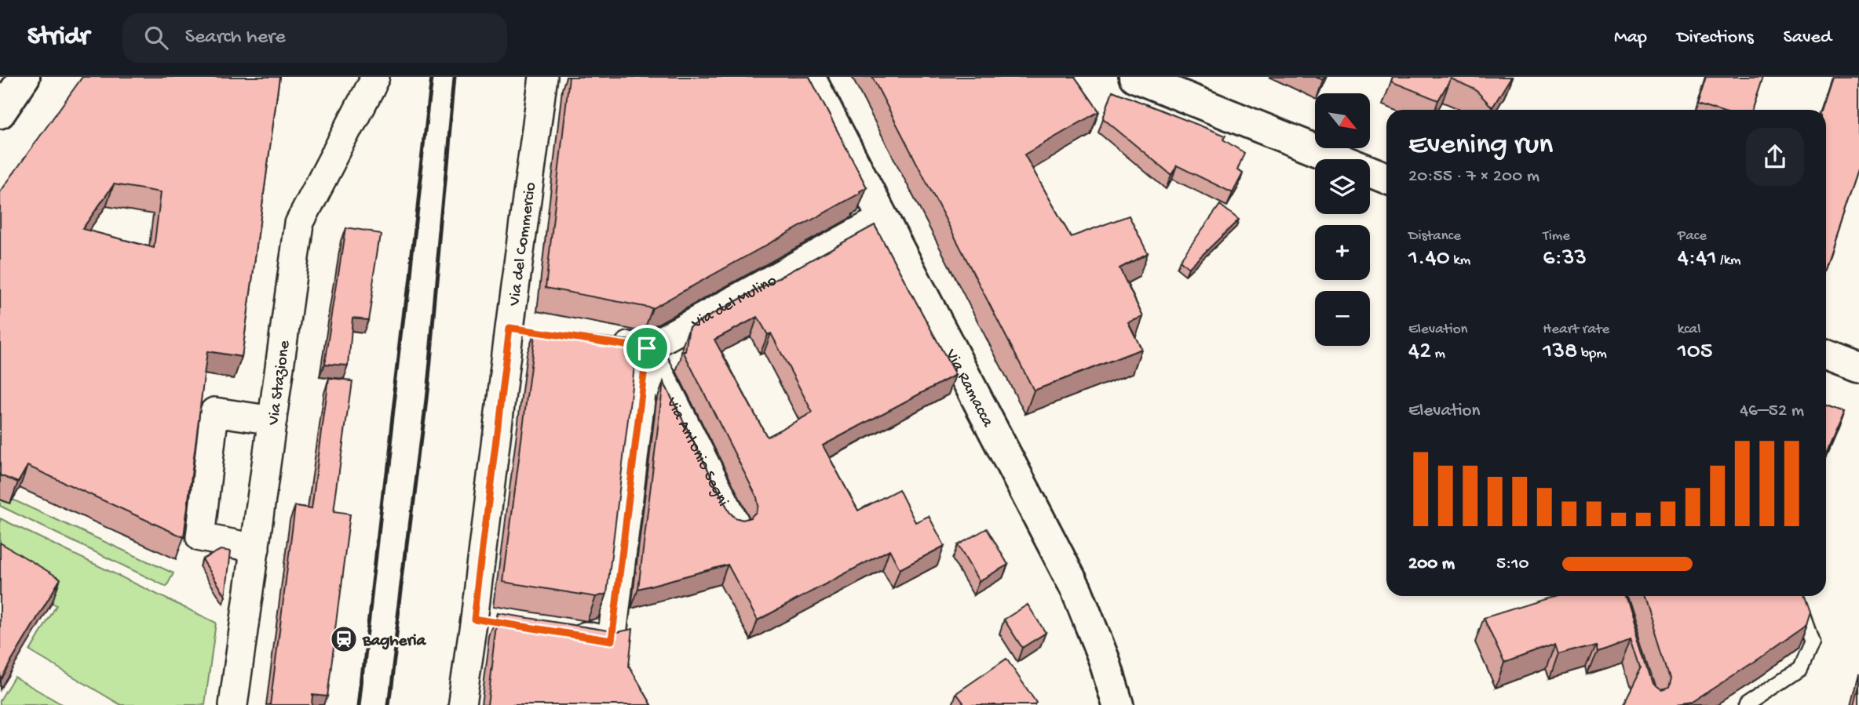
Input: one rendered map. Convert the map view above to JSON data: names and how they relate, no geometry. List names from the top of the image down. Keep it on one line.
{"streets":{"main road":["Via Ramacca"],"street":["Via del Commercio","Via del Mulino","Via Stazione","Via Antonio Segni"]},"crossings":[["Via del Mulino","Via Ramacca"],["Via del Mulino","Via Antonio Segni"]],"places":{"station":["Bagheria"]},"north":"bottom right","page":{"header":"Stridr","search":"Search here","nav":["Map","Directions","Saved"],"map_buttons":["+","−"],"heading":["Evening run","20:55 · 7 × 200 m"],"stats":[["Distance","1.40 km"],["Time","6:33"],["Pace","4:41 /km"],["Elevation","42 m"],["Heart rate","138 bpm"],["kcal","105"]],"chart":["Elevation","46–52 m"],"list":[{"name":"200 m","note":"5:10"}]}}
